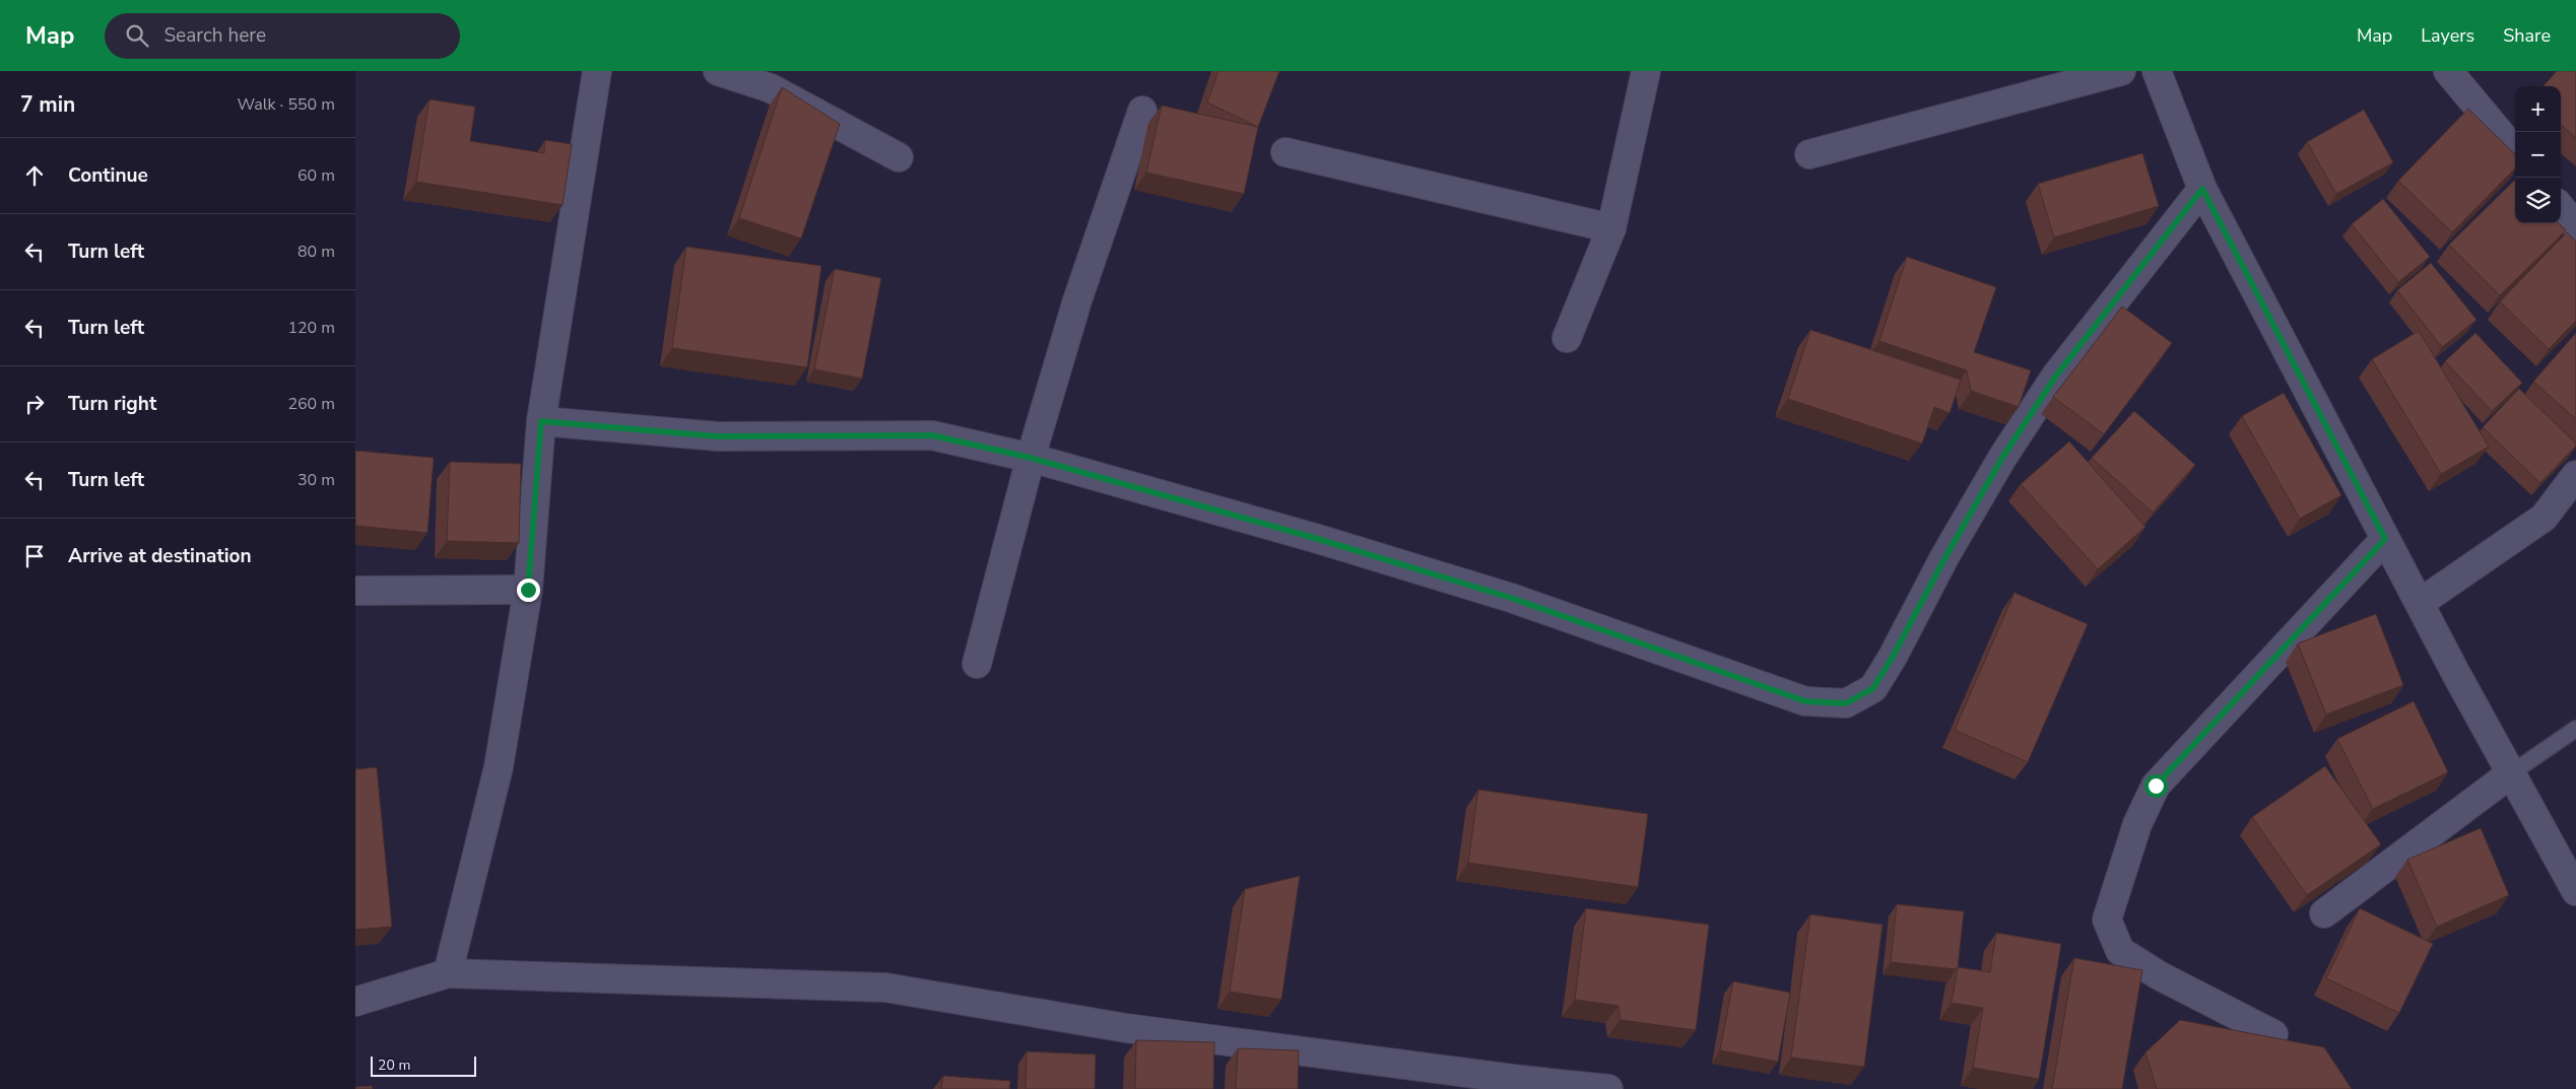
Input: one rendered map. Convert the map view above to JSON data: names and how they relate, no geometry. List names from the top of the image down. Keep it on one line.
{"scale_bar":"20 m","page":{"header":"Map","search":"Search here","nav":["Map","Layers","Share"],"heading":["7 min","Walk · 550 m"],"map_buttons":["+","−"],"list":[["Continue","60 m"],["Turn left","80 m"],["Turn left","120 m"],["Turn right","260 m"],["Turn left","30 m"],"Arrive at destination"],"scale":"20 m"}}
